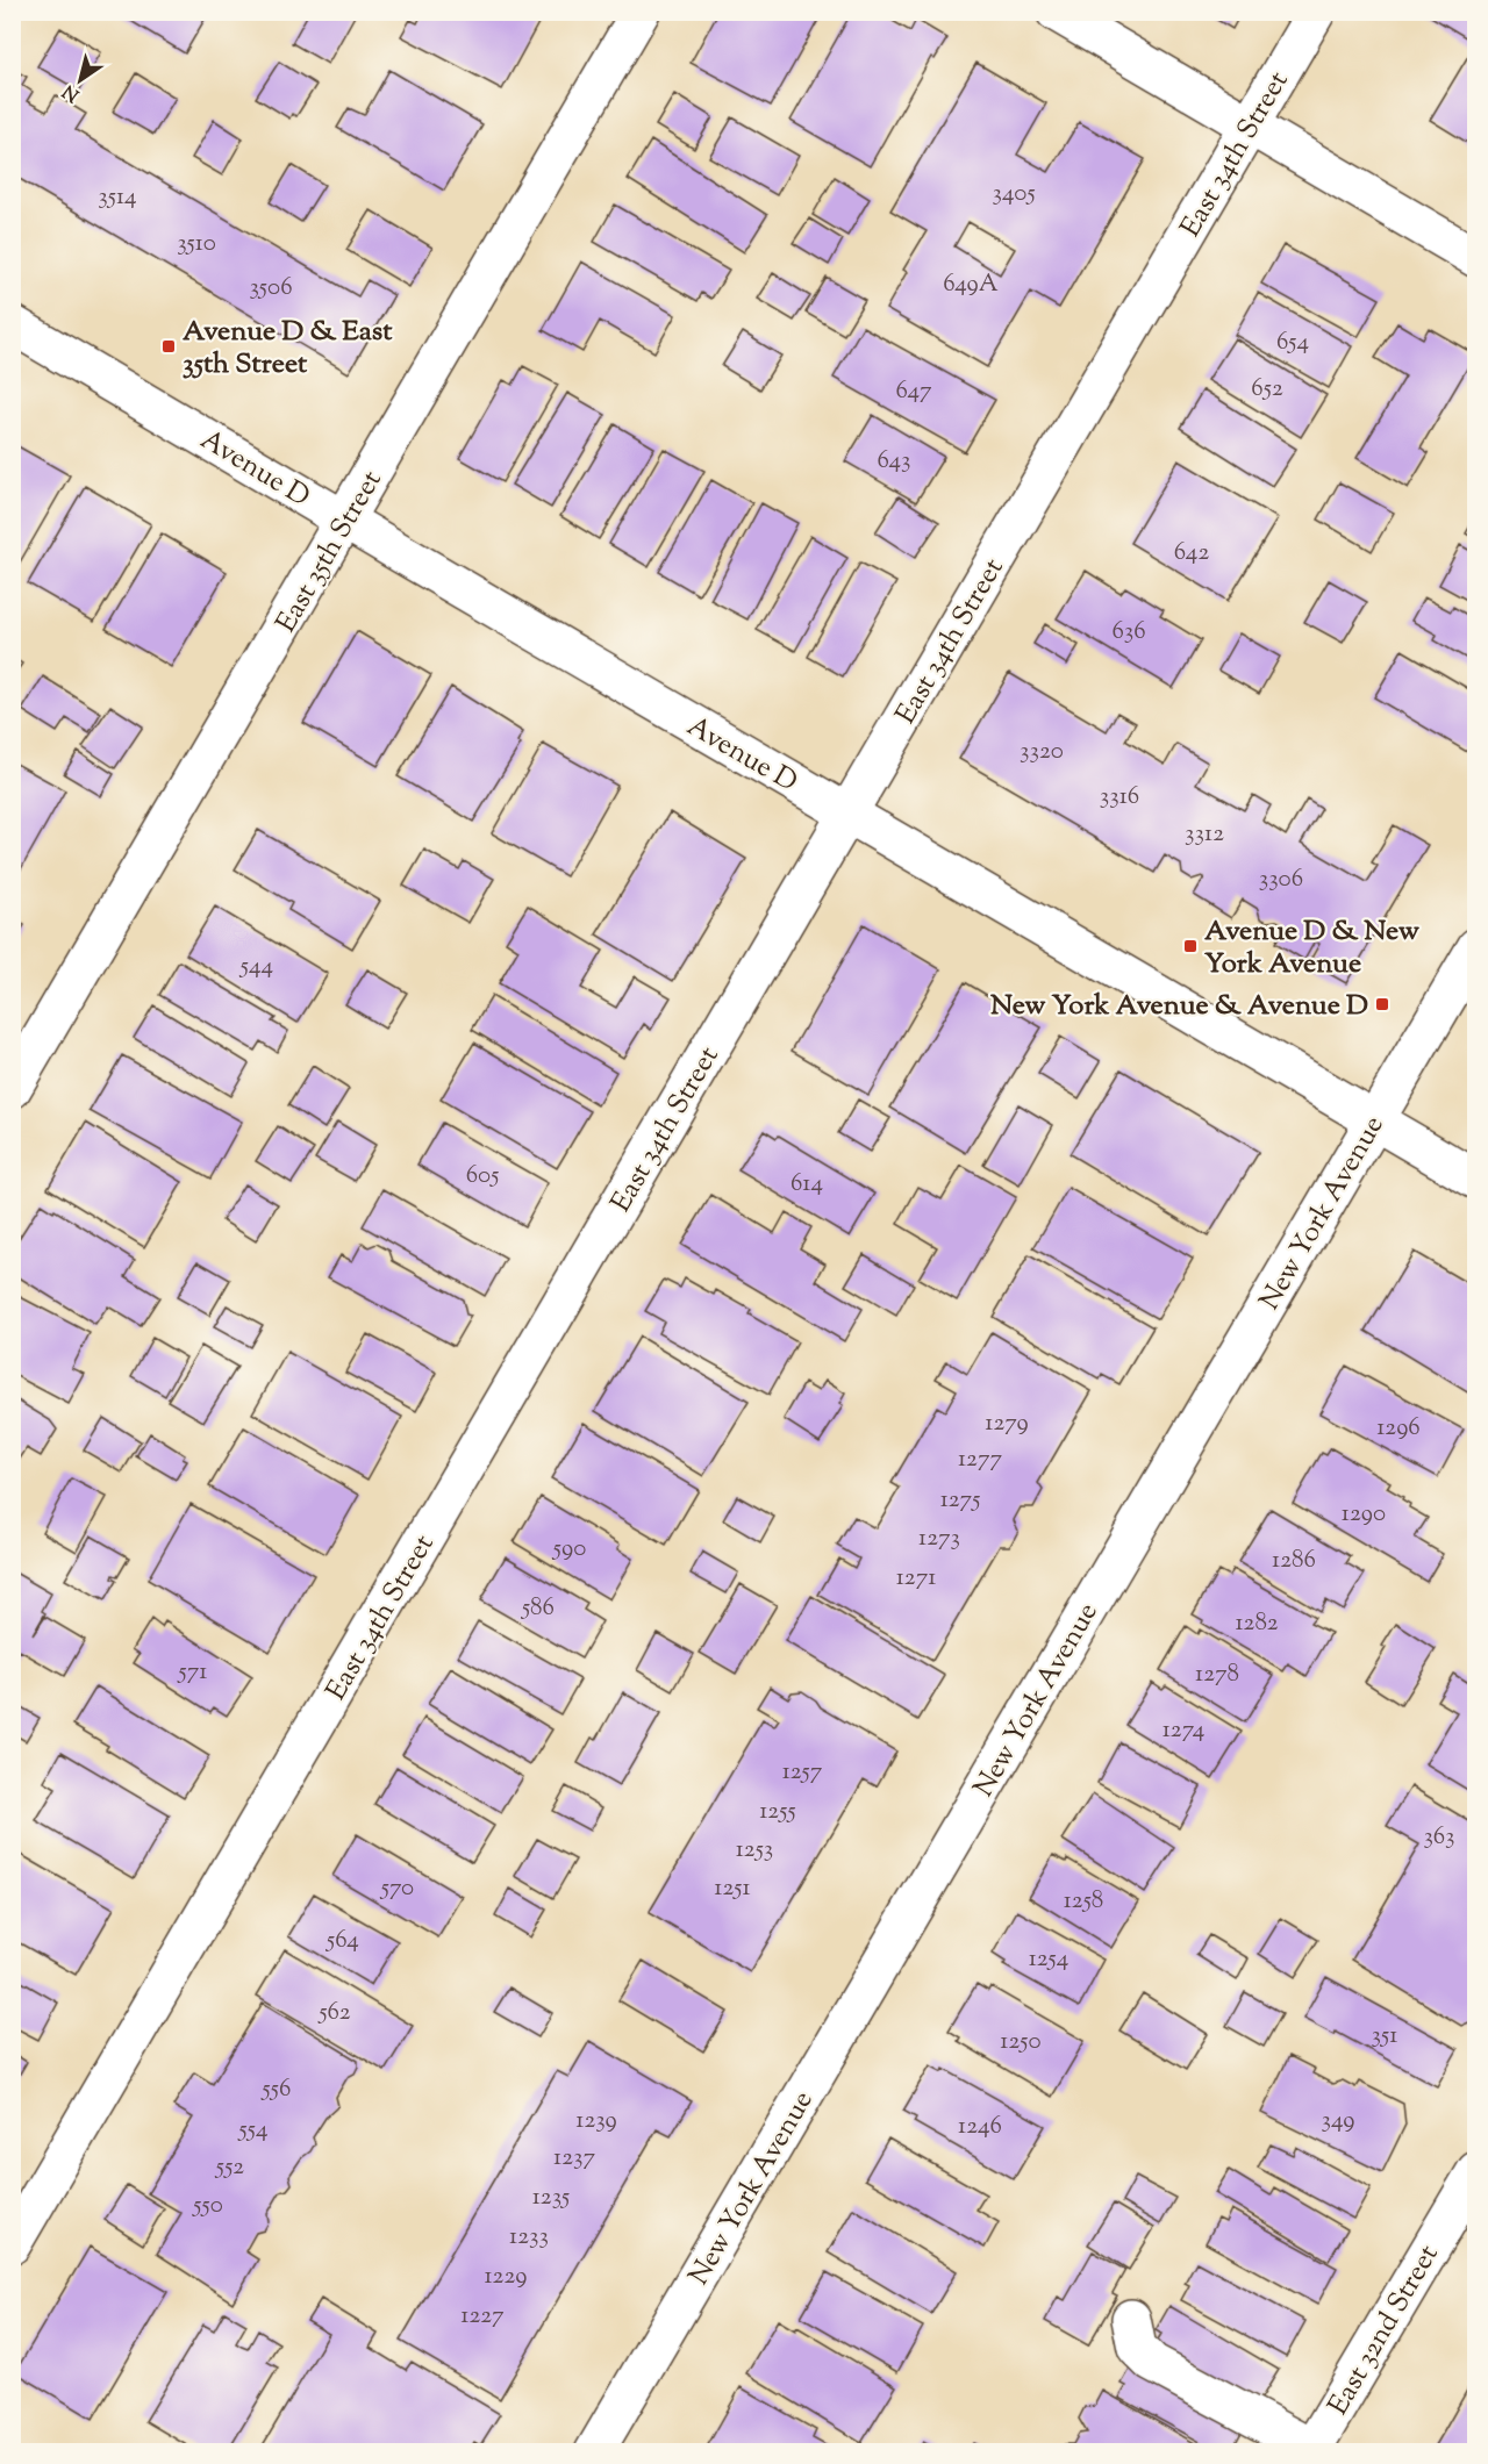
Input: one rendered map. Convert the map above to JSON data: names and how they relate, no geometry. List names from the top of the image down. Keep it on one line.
{"streets":{"street":["East 34th Street","Avenue D","East 35th Street","New York Avenue","East 32nd Street"]},"crossings":[["East 34th Street","Avenue D"],["Avenue D","East 35th Street"],["Avenue D","New York Avenue"]],"places":{"transit":["Avenue D & East 35th Street","Avenue D & New York Avenue","New York Avenue & Avenue D"]},"house_numbers":["3405","3514","3510","649A","3506","654","652","647","643","642","636","3320","3316","3312","3306","544","605","614","1279","1296","1277","1275","1290","1273","590","1286","1271","586","1282","571","1278","1274","1257","1255","363","1253","570","1251","1258","564","1254","562","351","1250","556","1239","349","1246","554","1237","552","1235","550","1233","1229","1227"],"north":"bottom left"}
